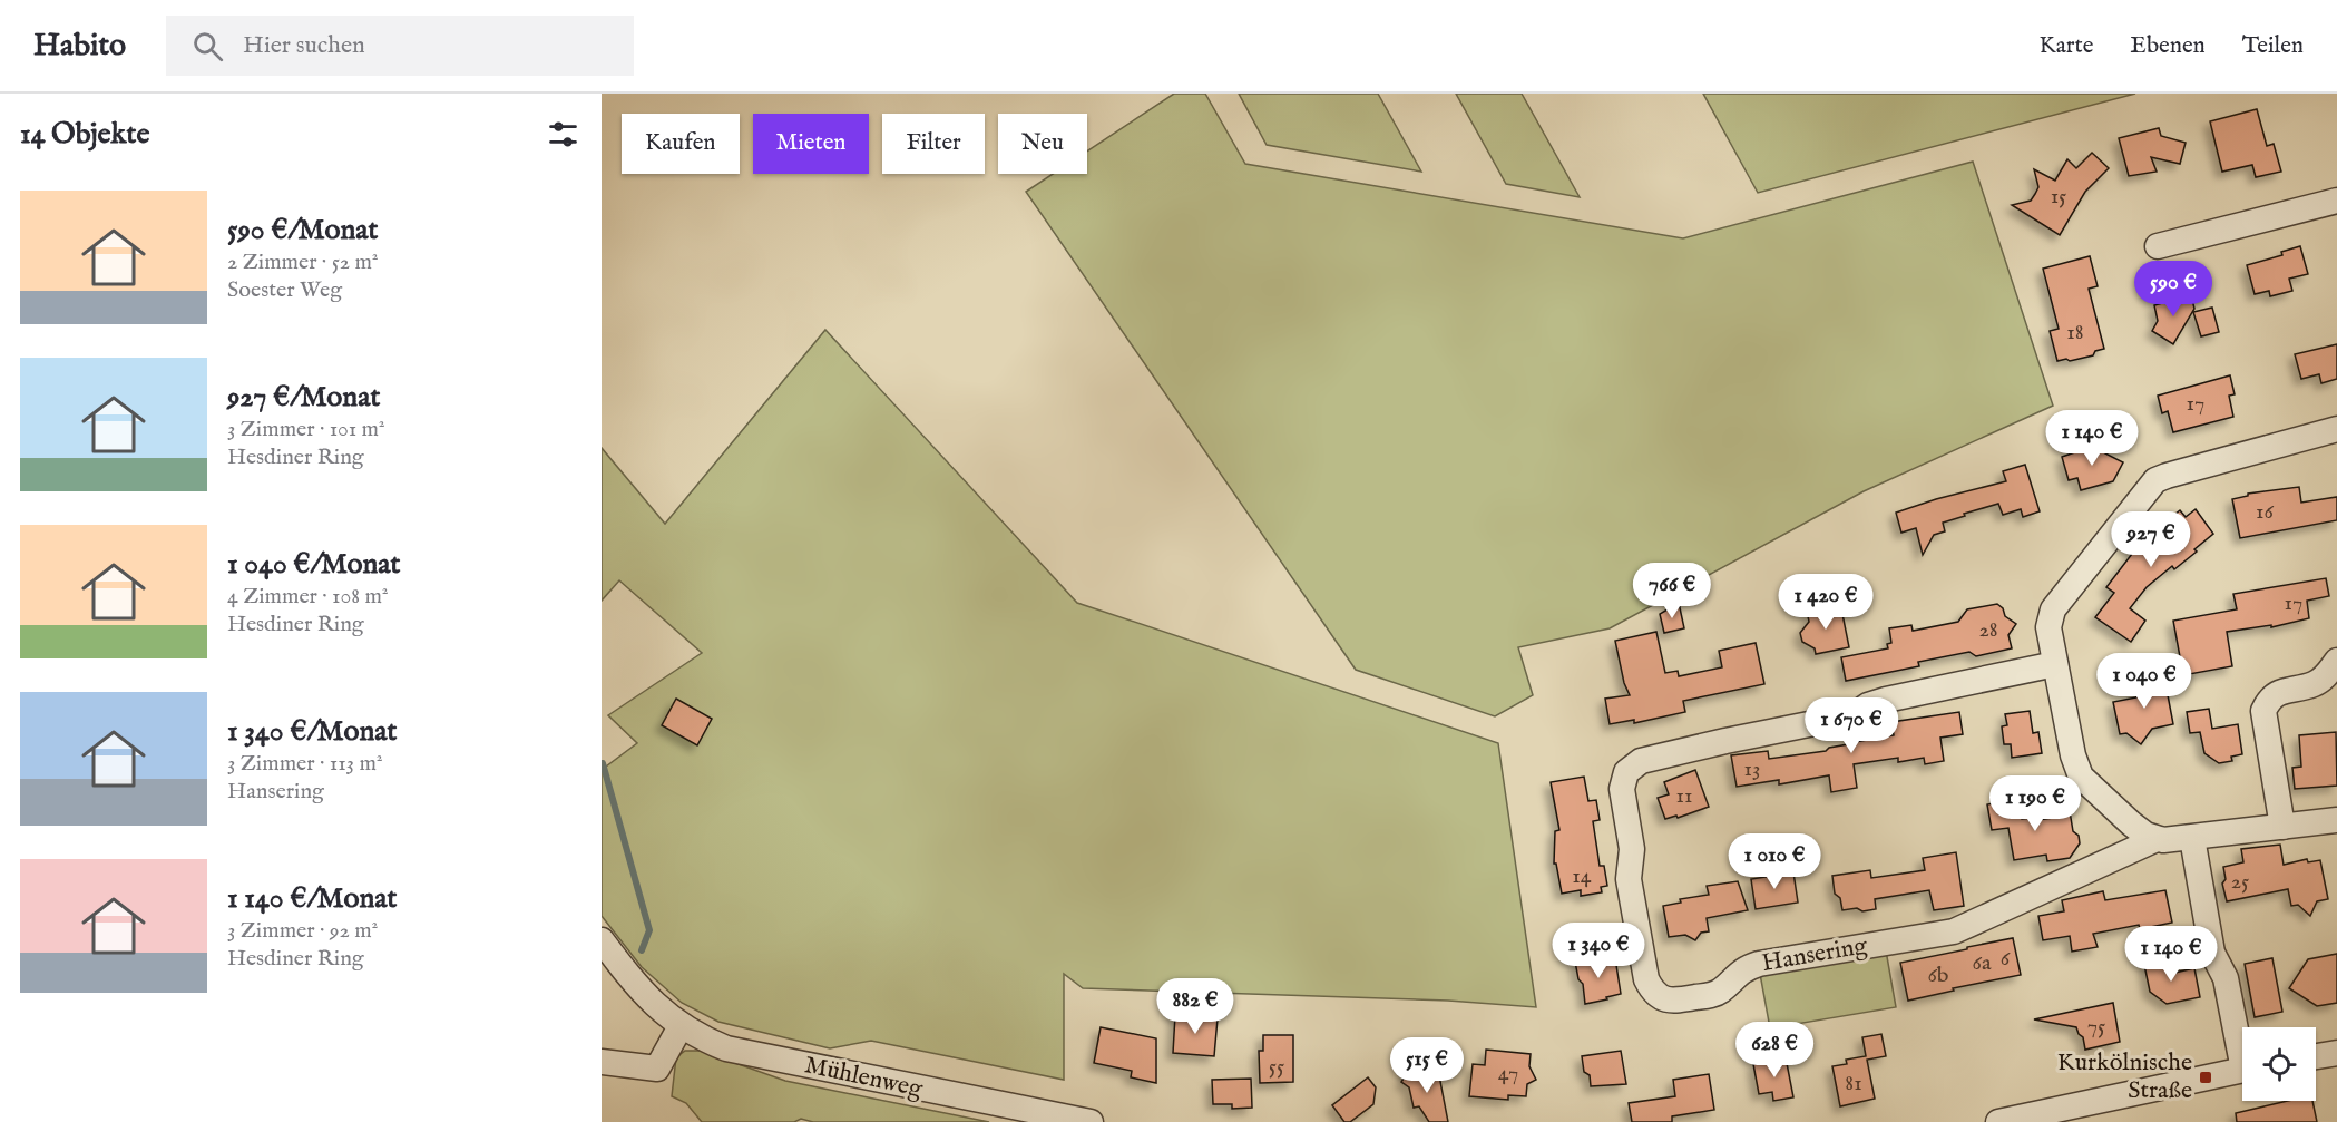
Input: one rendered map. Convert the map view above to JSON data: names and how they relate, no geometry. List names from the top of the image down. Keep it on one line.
{"streets":{"street":["Hansering","Mühlenweg"]},"places":{"transit":["Kurkölnische Straße"]},"house_numbers":["15","18","17","16","17","28","13","11","14","25","6","6a","6b","75","55","47","81"],"page":{"header":"Habito","search":"Hier suchen","nav":["Karte","Ebenen","Teilen"],"heading":"14 Objekte","chip":["Kaufen","Mieten","Filter","Neu"],"list":[{"name":"590 €/Monat","note":"2 Zimmer · 52 m² · Soester Weg"},{"name":"927 €/Monat","note":"3 Zimmer · 101 m² · Hesdiner Ring"},{"name":"1 040 €/Monat","note":"4 Zimmer · 108 m² · Hesdiner Ring"},{"name":"1 340 €/Monat","note":"3 Zimmer · 113 m² · Hansering"},{"name":"1 140 €/Monat","note":"3 Zimmer · 92 m² · Hesdiner Ring"}],"price":["590 €","1 140 €","927 €","766 €","1 420 €","1 040 €","1 670 €","1 190 €","1 010 €","1 340 €","1 140 €","882 €","628 €","515 €"]}}
